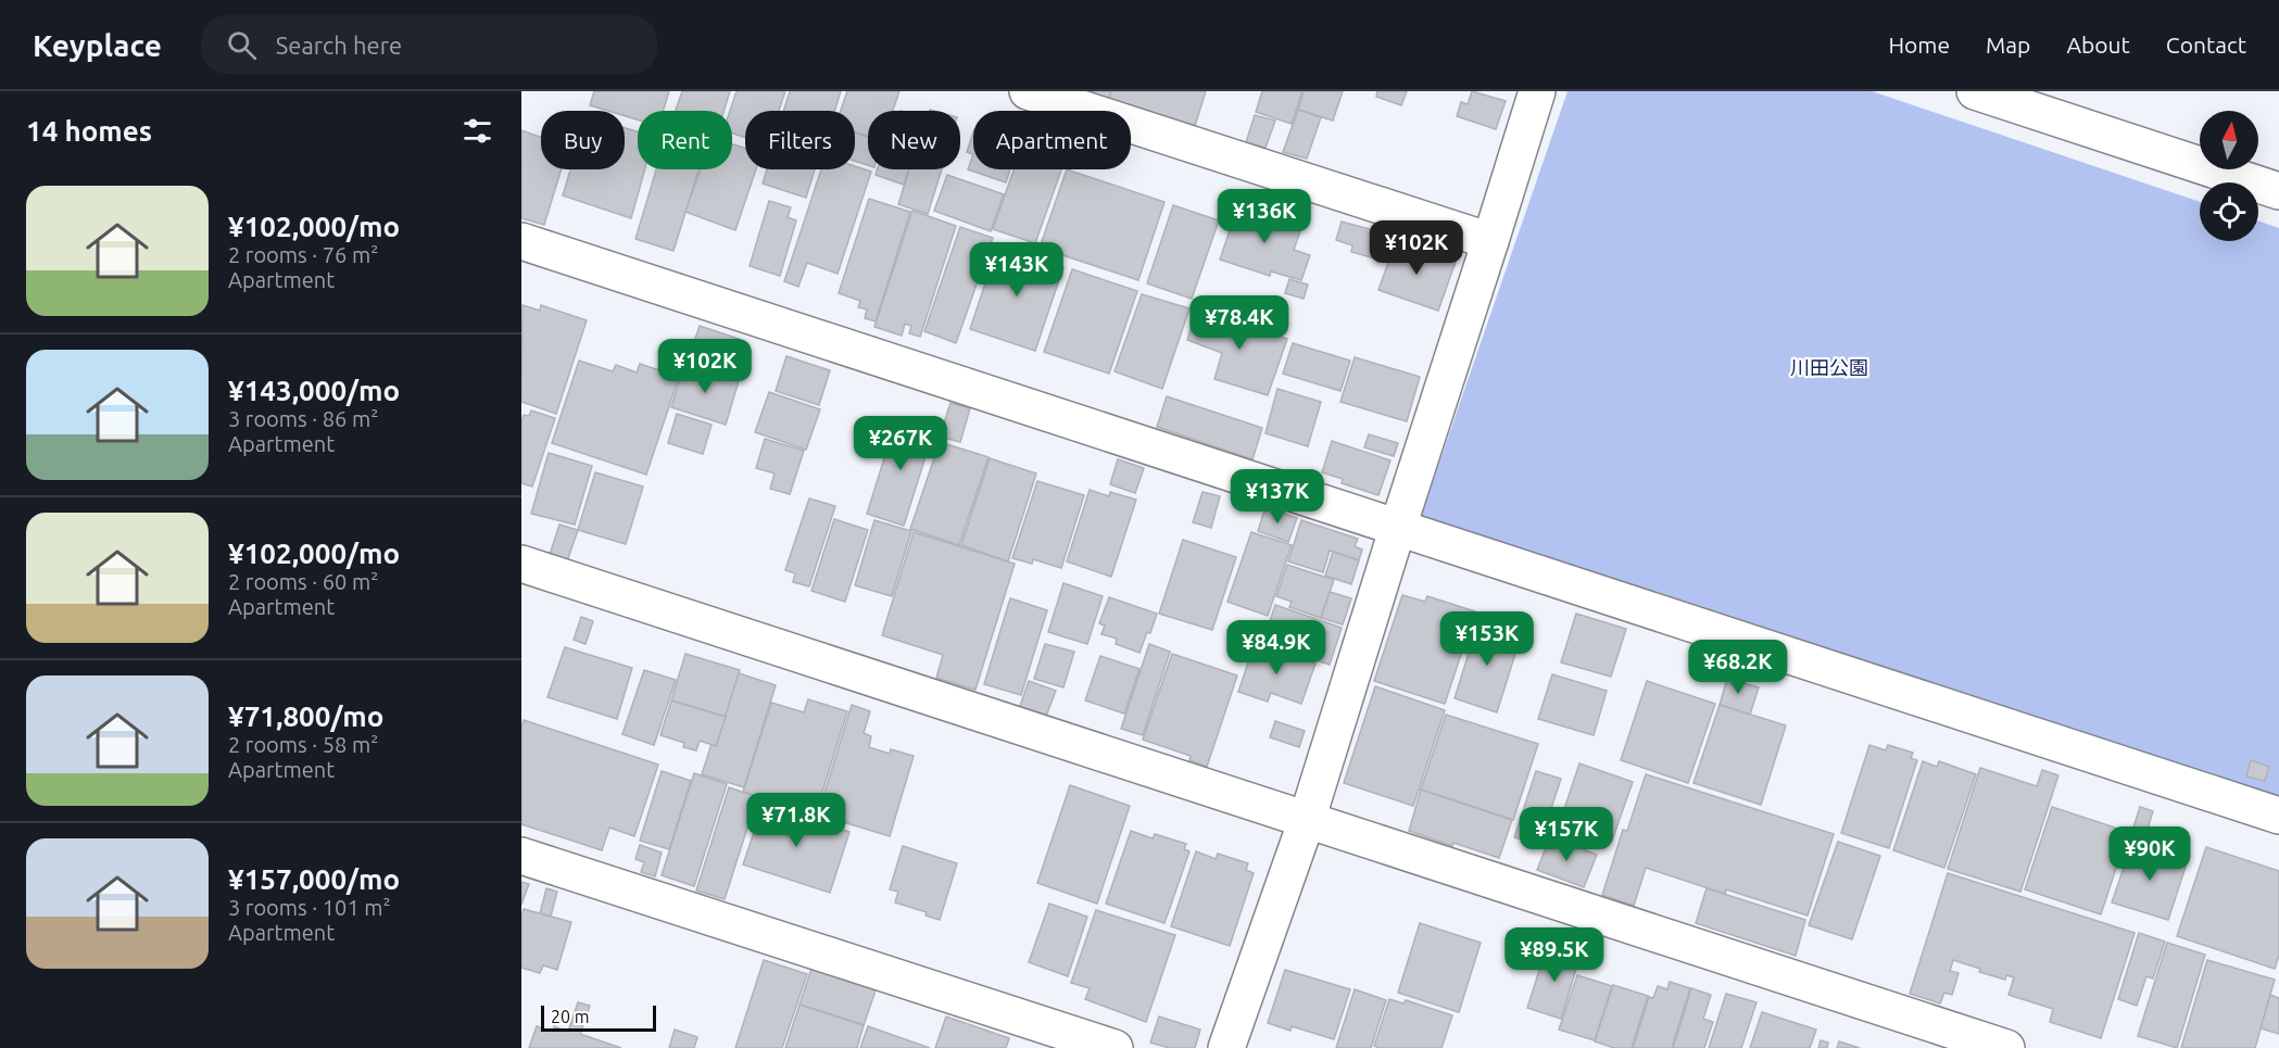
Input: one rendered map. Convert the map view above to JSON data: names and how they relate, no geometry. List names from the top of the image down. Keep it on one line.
{"parks":["川田公園"],"scale_bar":"20 m","north":"top","page":{"header":"Keyplace","search":"Search here","nav":["Home","Map","About","Contact"],"heading":"14 homes","chip":["Buy","Rent","Filters","New","Apartment"],"list":[{"name":"¥102,000/mo","note":"2 rooms · 76 m² · Apartment"},{"name":"¥143,000/mo","note":"3 rooms · 86 m² · Apartment"},{"name":"¥102,000/mo","note":"2 rooms · 60 m² · Apartment"},{"name":"¥71,800/mo","note":"2 rooms · 58 m² · Apartment"},{"name":"¥157,000/mo","note":"3 rooms · 101 m² · Apartment"}],"price":["¥136K","¥102K","¥143K","¥78.4K","¥102K","¥267K","¥137K","¥153K","¥84.9K","¥68.2K","¥71.8K","¥157K","¥90K","¥89.5K"],"scale":"20 m"}}
